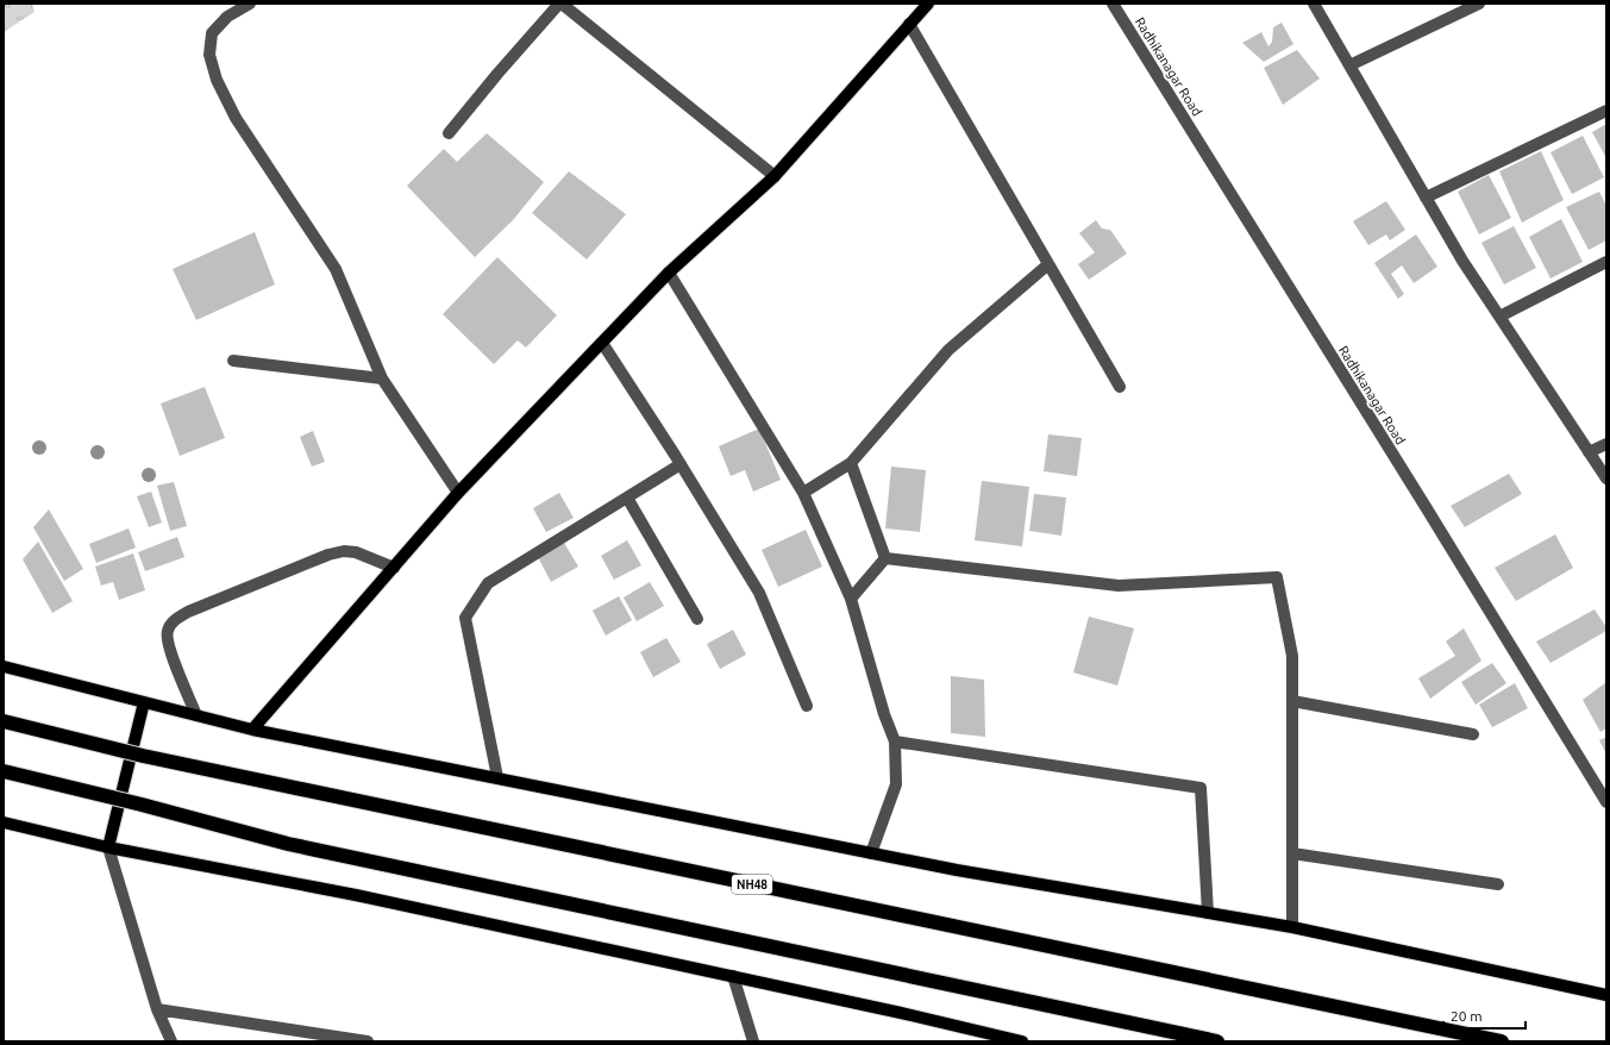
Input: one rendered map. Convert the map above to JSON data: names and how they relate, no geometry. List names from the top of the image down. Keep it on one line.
{"streets":{"highway":["NH48"],"street":["Radhikanagar Road"]},"scale_bar":"20 m"}
